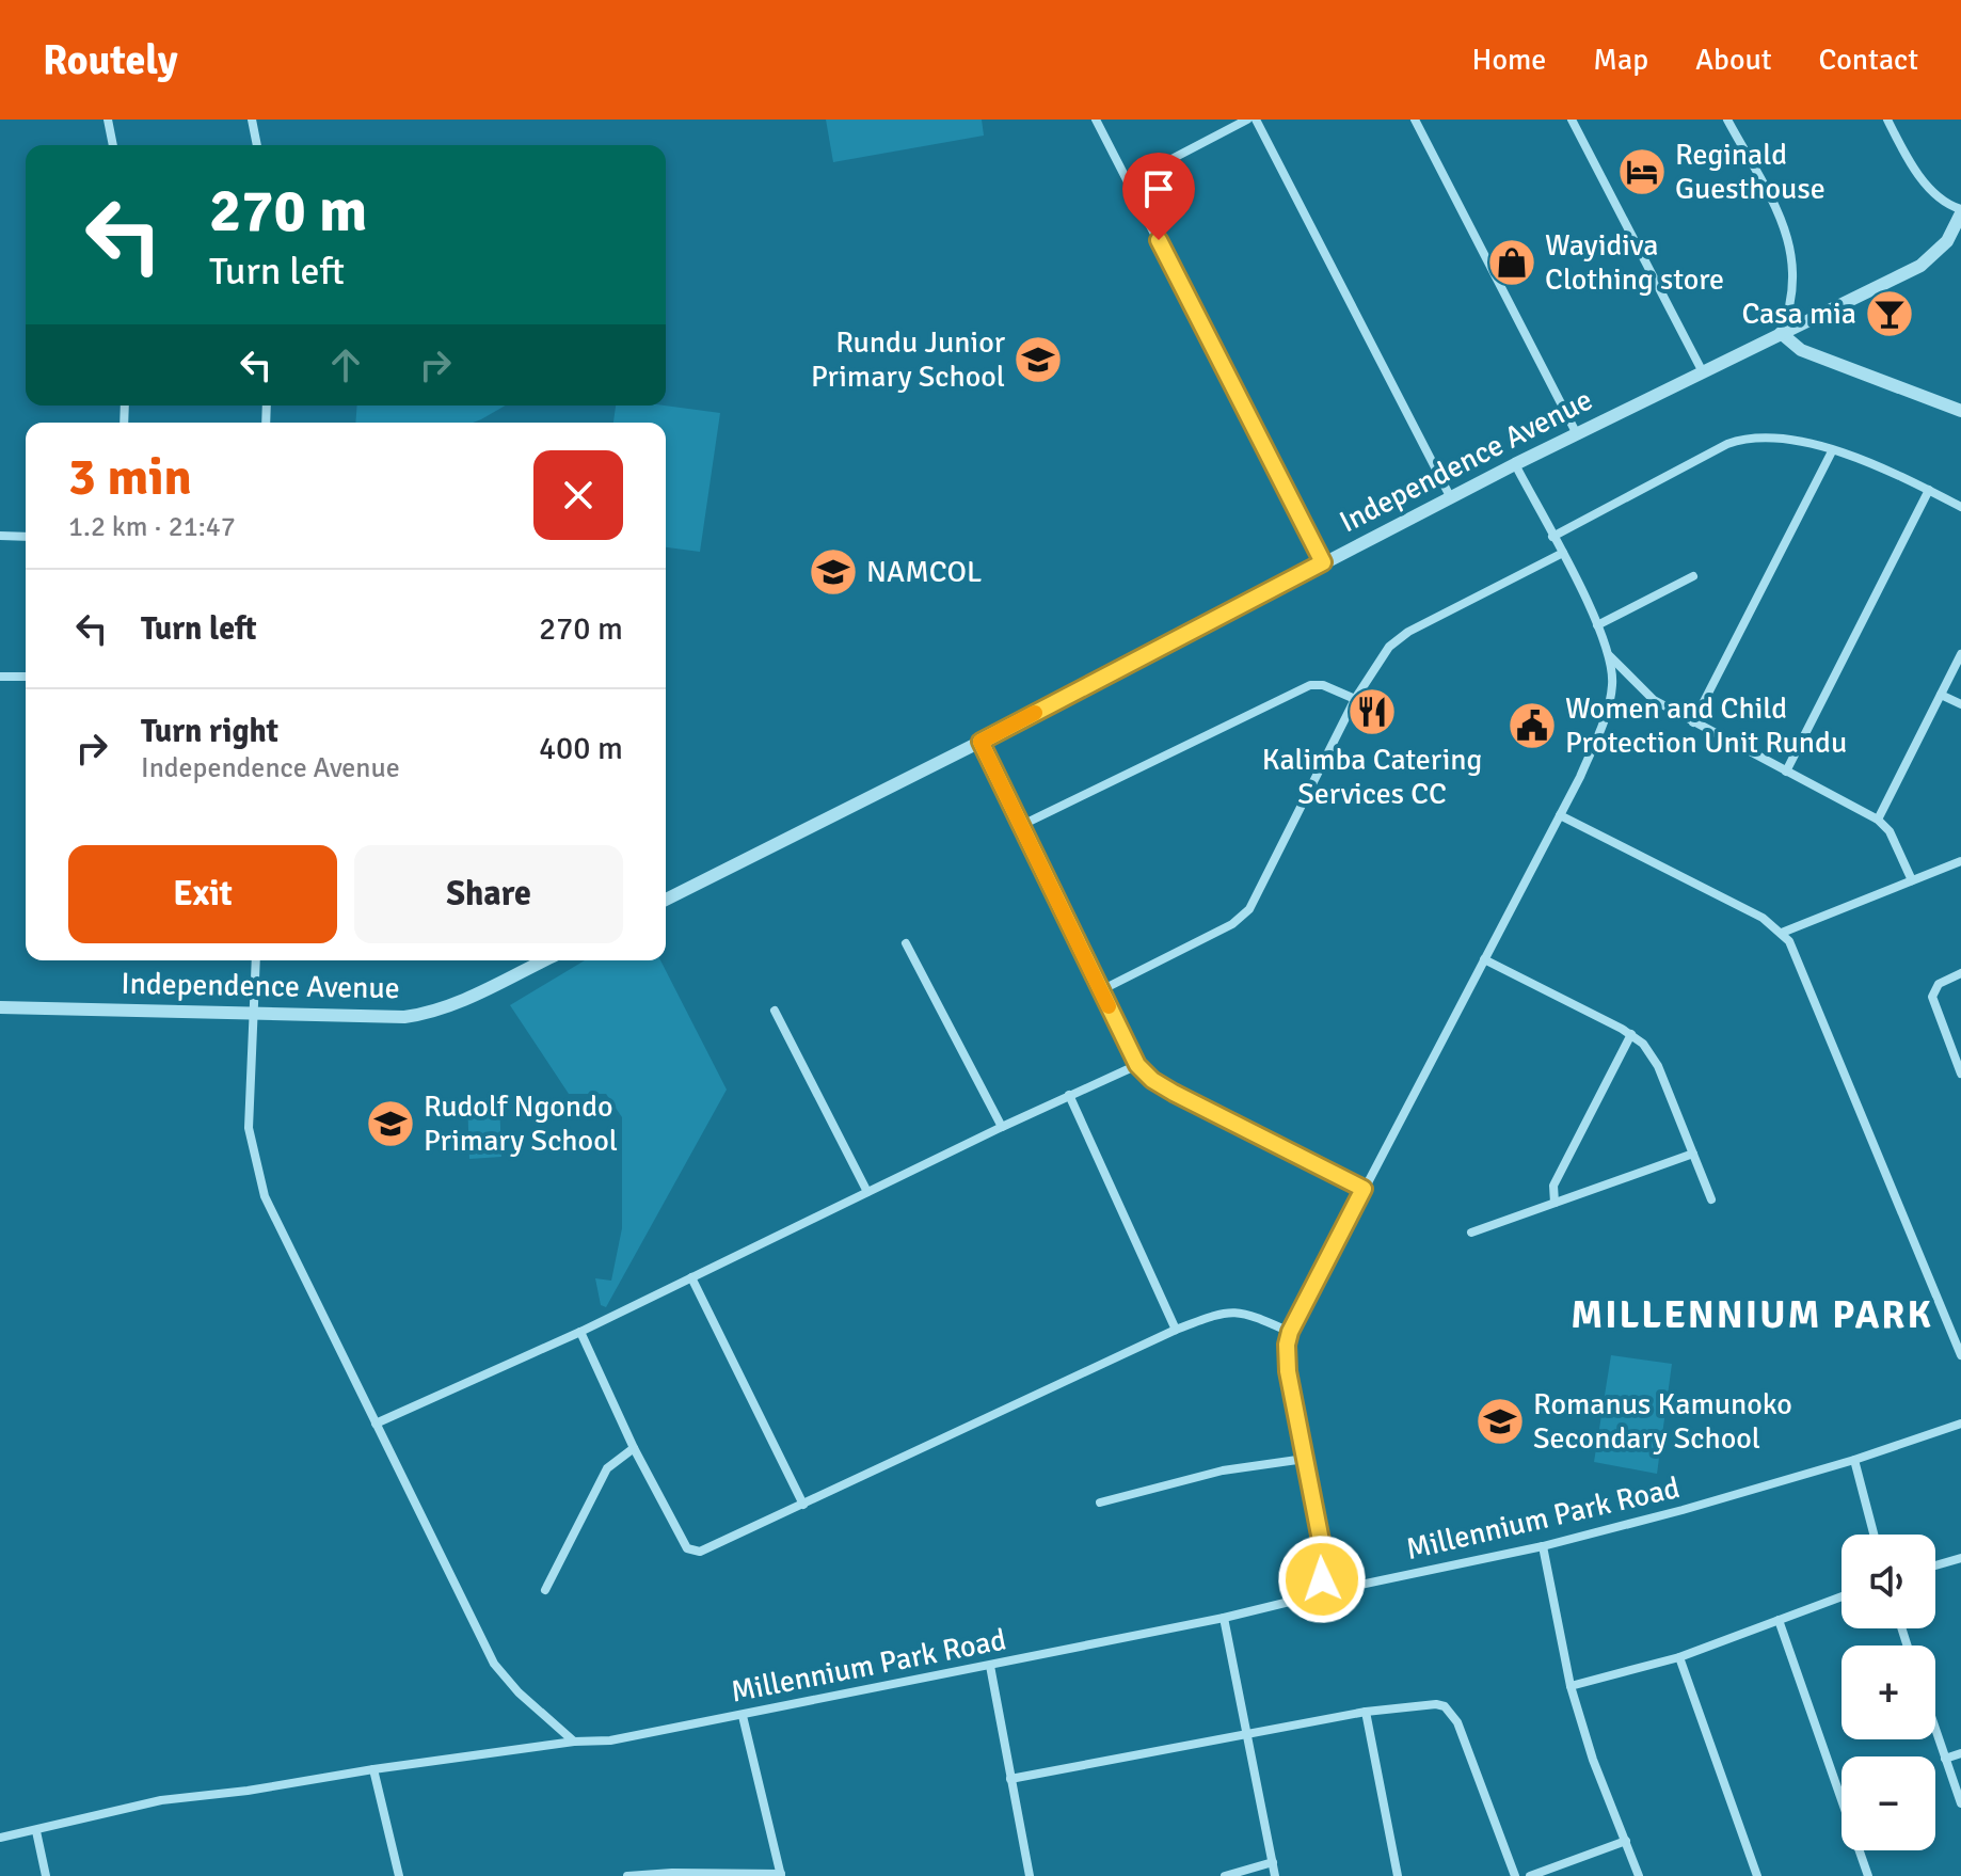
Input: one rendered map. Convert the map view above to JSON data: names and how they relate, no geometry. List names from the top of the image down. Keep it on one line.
{"streets":{"street":["Independence Avenue","Millennium Park Road"]},"districts":["MILLENNIUM PARK"],"places":{"hotel":["Reginald Guesthouse"],"shop":["Wayidiva Clothing store"],"bar":["Casa mia"],"school or university":["Rundu Junior Primary School","NAMCOL","Rudolf Ngondo Primary School","Romanus Kamunoko Secondary School"],"restaurant":["Kalimba Catering Services CC"],"public building":["Women and Child Protection Unit Rundu"]},"page":{"header":"Routely","nav":["Home","Map","About","Contact"],"turn":["270 m","Turn left"],"heading":["3 min","1.2 km · 21:47"],"list":[{"name":"Turn left","value":"270 m"},{"name":"Turn right","note":"Independence Avenue","value":"400 m"}],"buttons":["Exit","Share"],"map_buttons":["+","−"]}}
